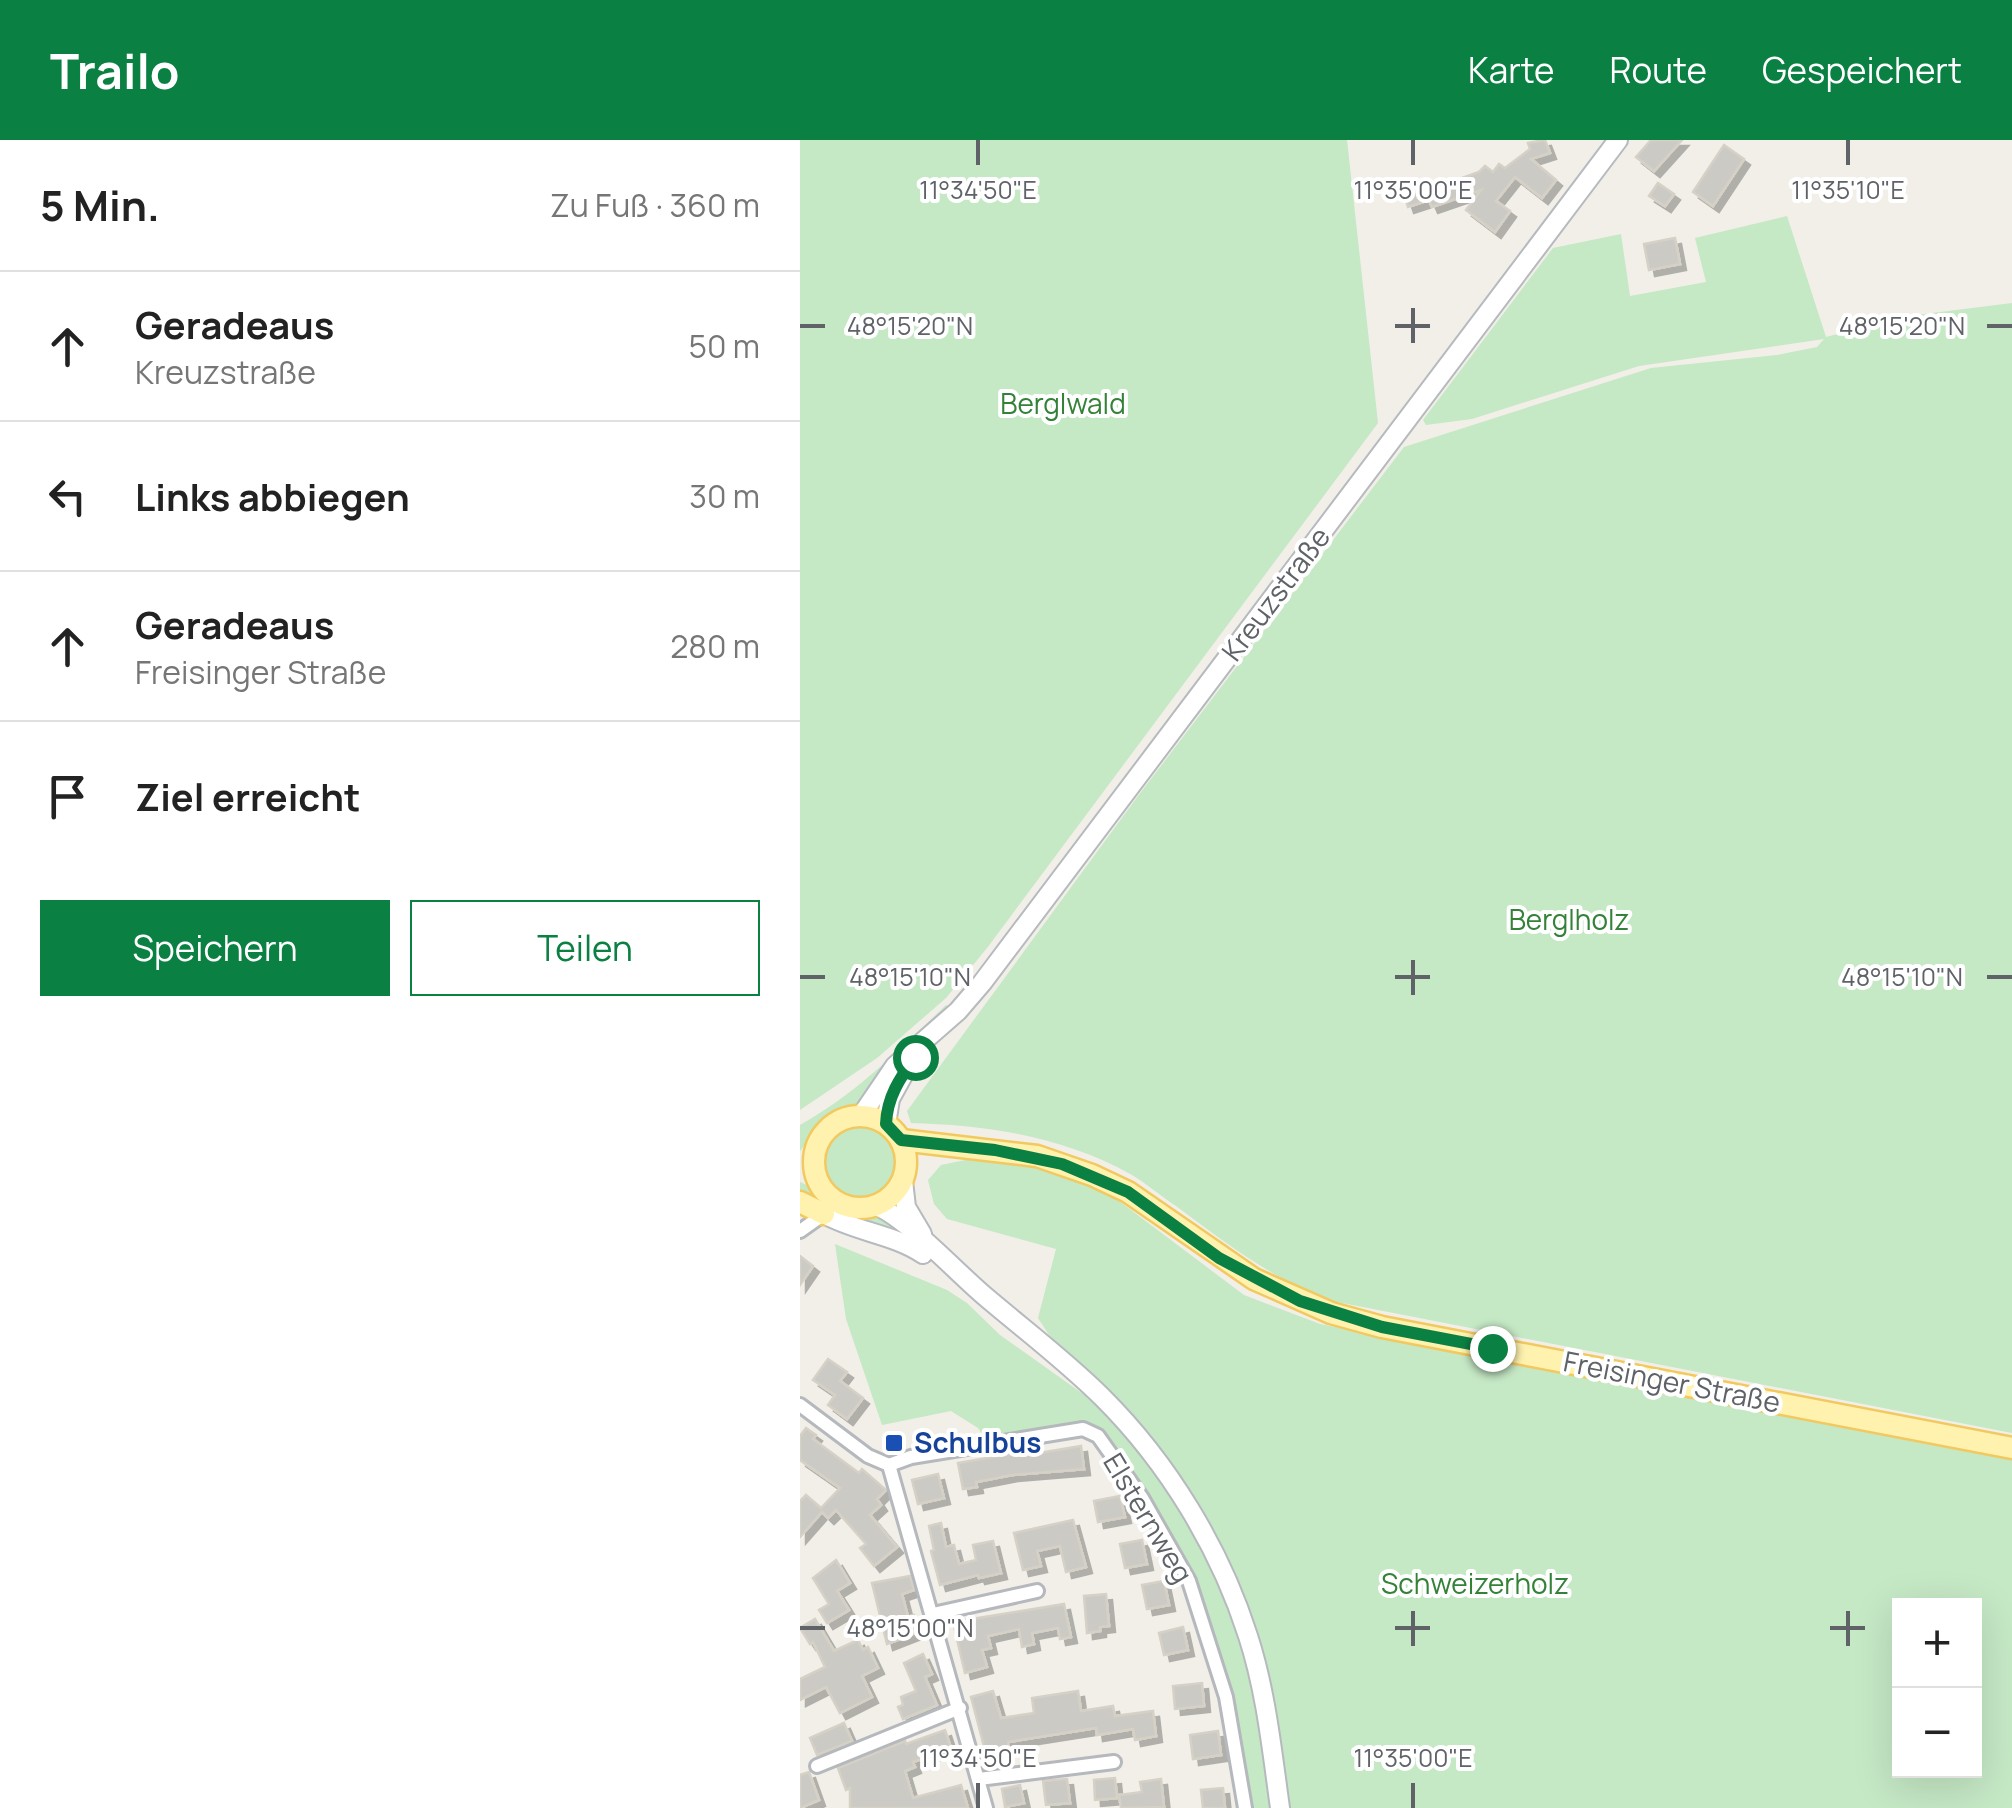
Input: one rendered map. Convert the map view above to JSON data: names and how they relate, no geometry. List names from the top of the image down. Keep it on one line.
{"streets":{"main road":["Kreuzstraße","Freisinger Straße"],"street":["Elsternweg"]},"crossings":[["Kreuzstraße","Freisinger Straße"]],"parks":["Berglwald","Berglholz","Schweizerholz"],"places":{"transit":["Schulbus"]},"page":{"header":"Trailo","nav":["Karte","Route","Gespeichert"],"heading":["5 Min.","Zu Fuß · 360 m"],"list":[["Geradeaus","Kreuzstraße","50 m"],["Links abbiegen","30 m"],["Geradeaus","Freisinger Straße","280 m"],"Ziel erreicht"],"buttons":["Speichern","Teilen"],"map_buttons":["+","−"]},"coordinates":["11°34'50\"E","11°35'00\"E","11°35'10\"E","48°15'20\"N","48°15'10\"N","48°15'00\"N"]}
